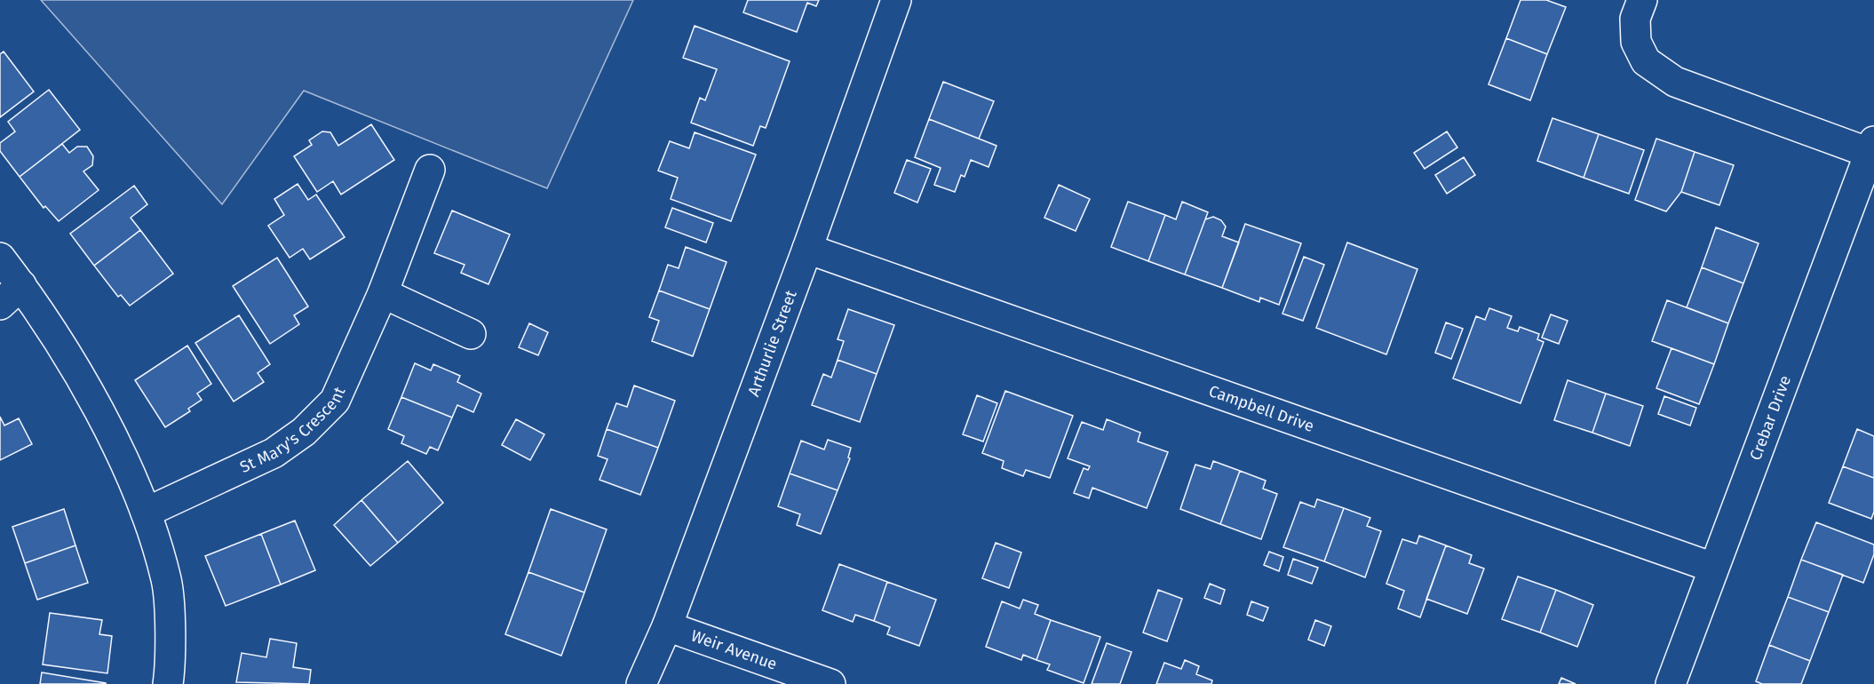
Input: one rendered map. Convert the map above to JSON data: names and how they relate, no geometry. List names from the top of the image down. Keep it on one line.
{"streets":{"street":["Arthurlie Street","Campbell Drive","Crebar Drive","St Mary's Crescent","Weir Avenue"]},"crossings":[["Arthurlie Street","Campbell Drive"],["Arthurlie Street","Weir Avenue"],["Campbell Drive","Crebar Drive"]]}
